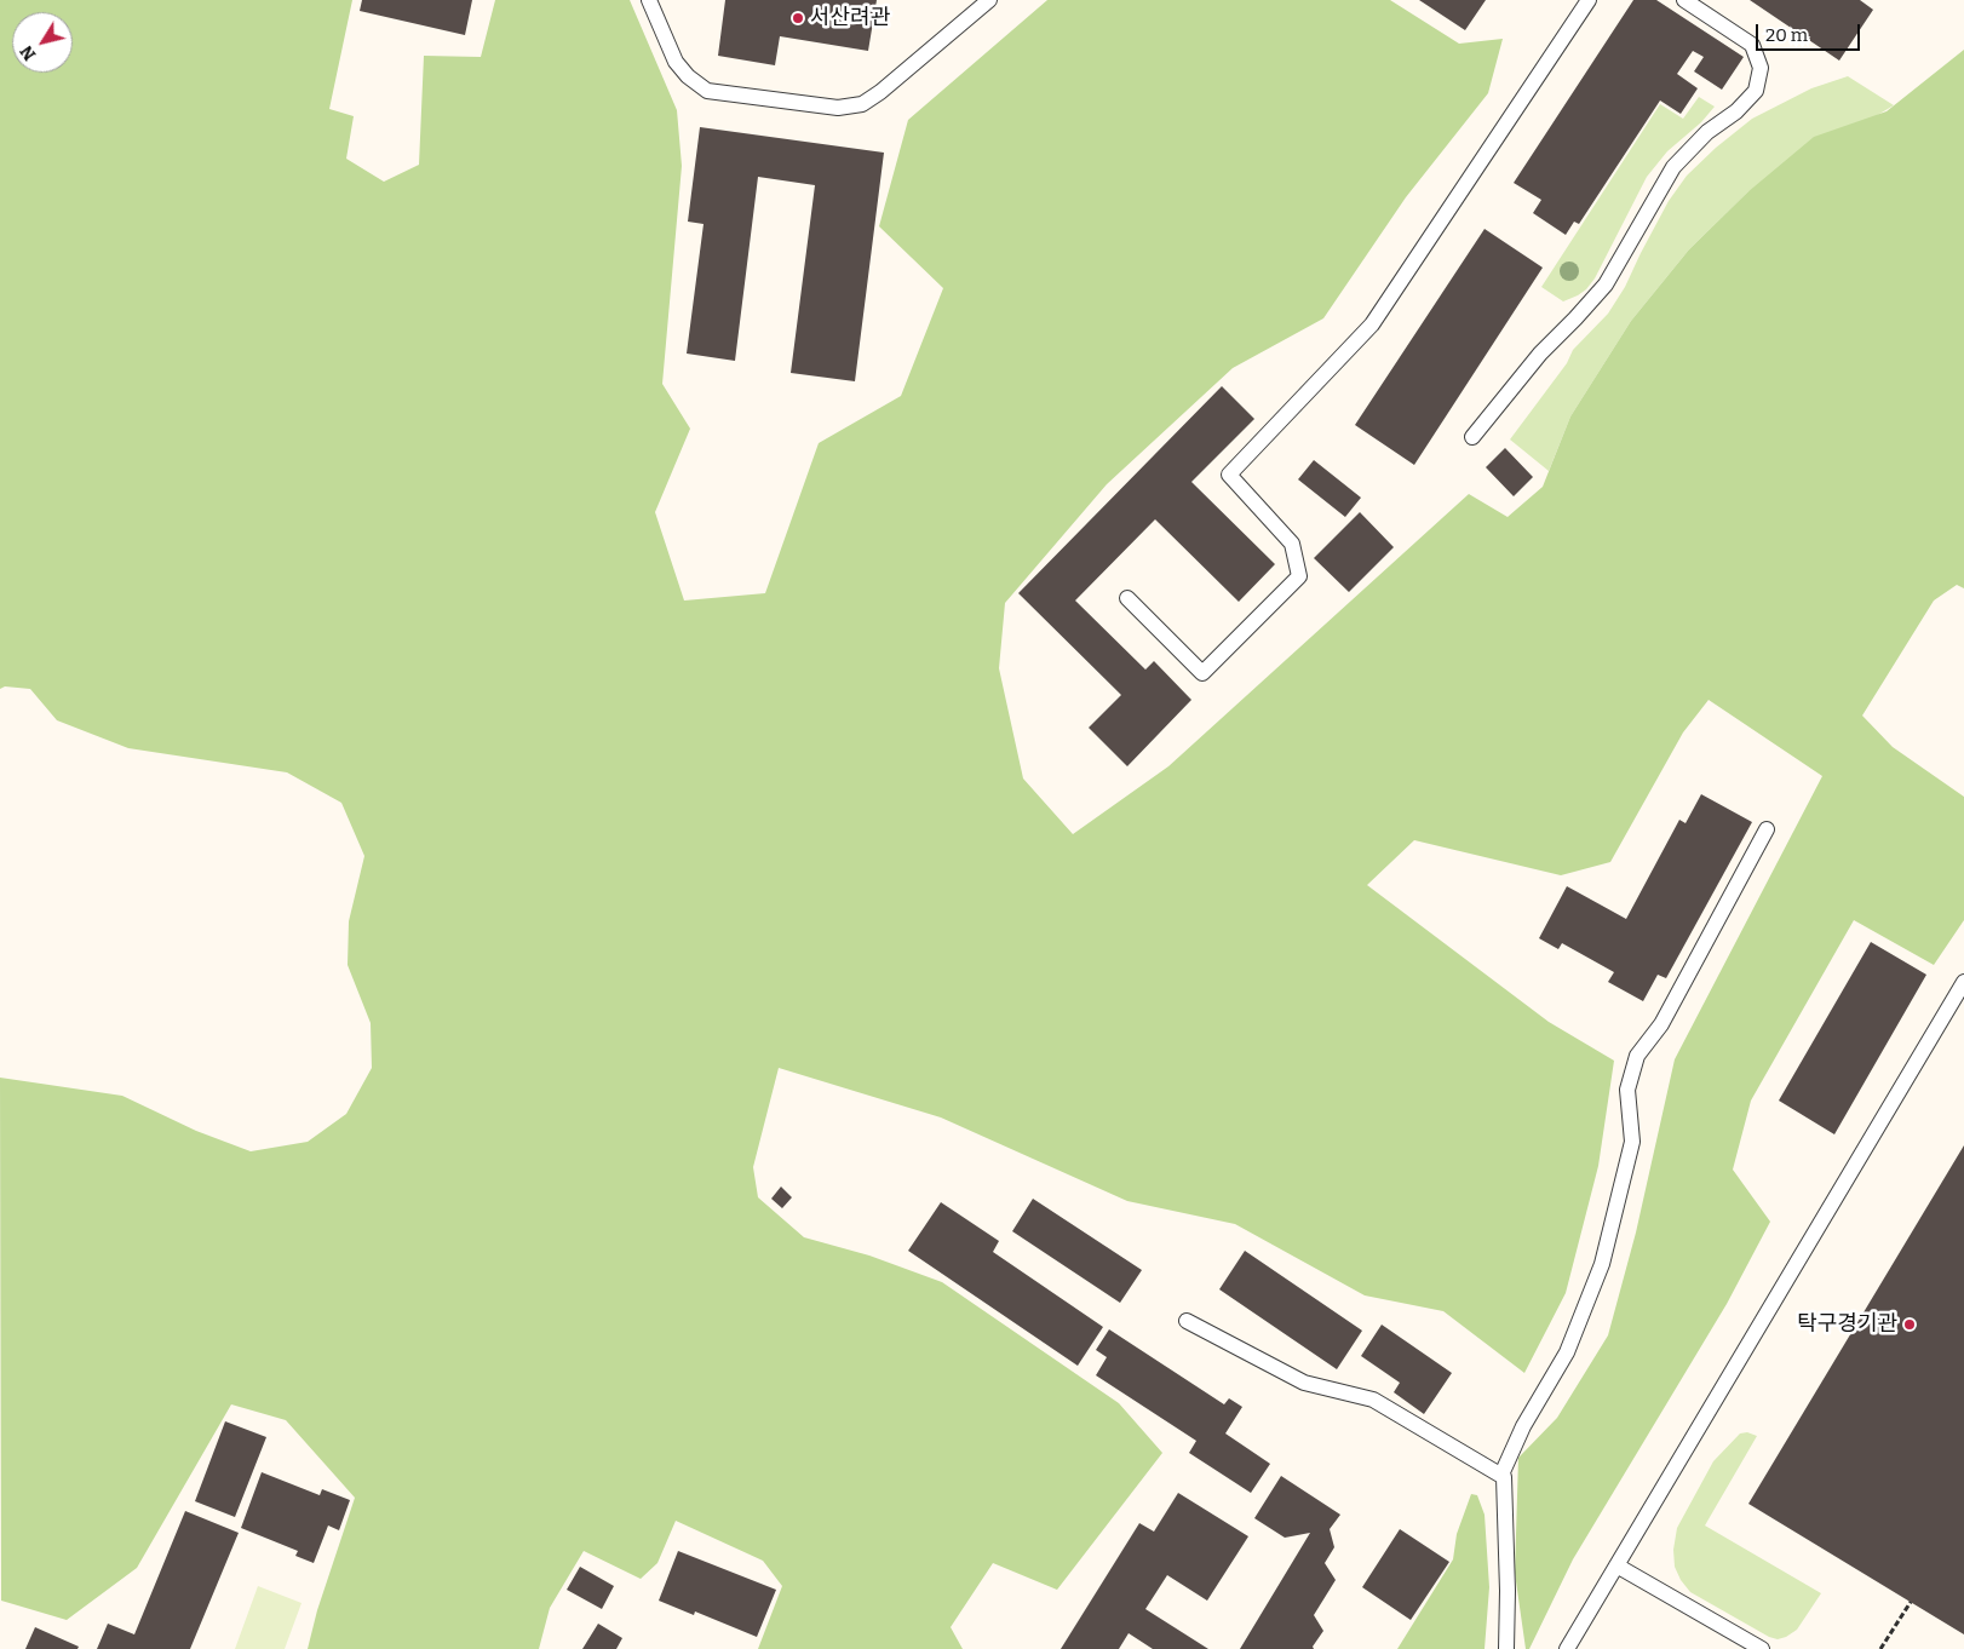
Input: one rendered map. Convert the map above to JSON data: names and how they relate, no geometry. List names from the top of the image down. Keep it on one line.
{"places":["서산려관","탁구경기관"],"scale_bar":"20 m","north":"bottom left"}
